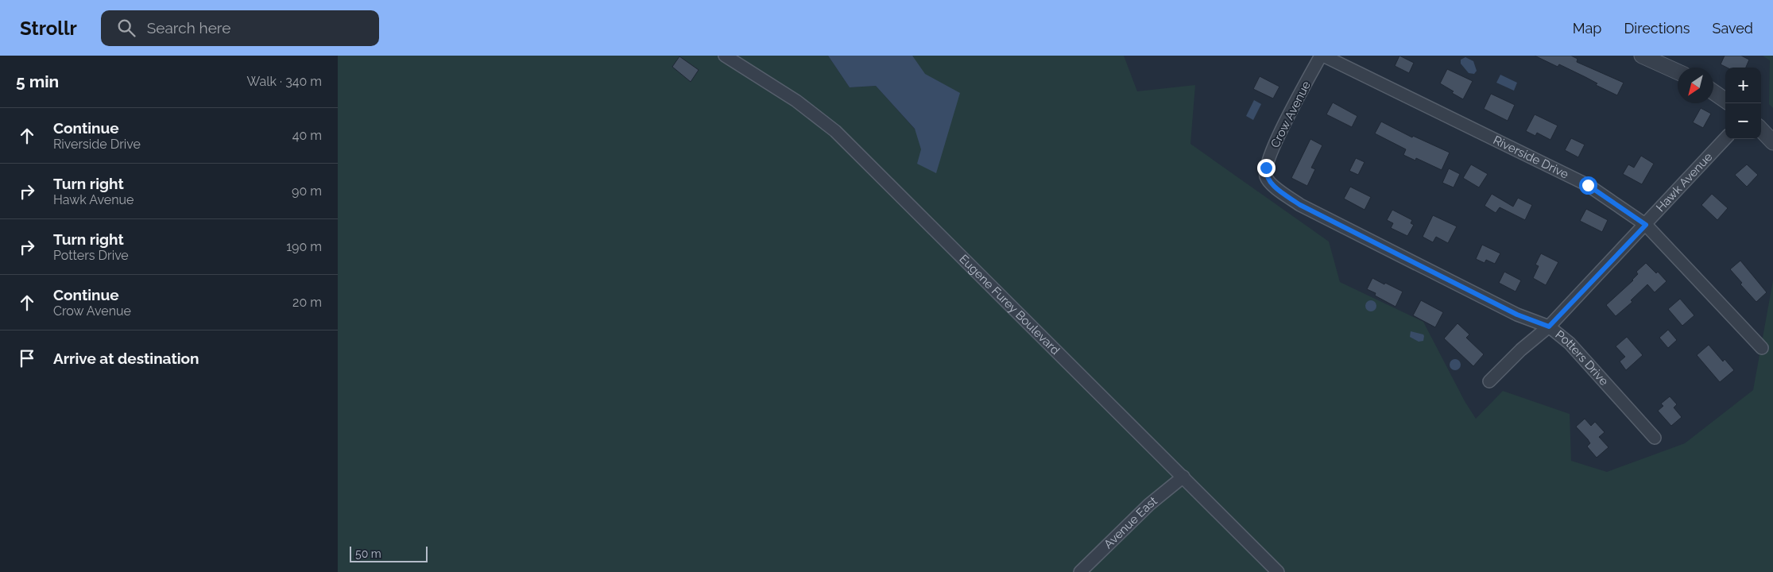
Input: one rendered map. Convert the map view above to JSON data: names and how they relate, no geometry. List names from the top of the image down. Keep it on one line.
{"streets":{"street":["Crow Avenue","Riverside Drive","Hawk Avenue","Eugene Furey Boulevard","Potters Drive","Avenue East"]},"crossings":[["Crow Avenue","Riverside Drive"],["Crow Avenue","Potters Drive"],["Riverside Drive","Hawk Avenue"],["Hawk Avenue","Potters Drive"],["Eugene Furey Boulevard","Avenue East"]],"scale_bar":"50 m","north":"bottom left","page":{"header":"Strollr","search":"Search here","nav":["Map","Directions","Saved"],"heading":["5 min","Walk · 340 m"],"map_buttons":["+","−"],"list":[["Continue","Riverside Drive","40 m"],["Turn right","Hawk Avenue","90 m"],["Turn right","Potters Drive","190 m"],["Continue","Crow Avenue","20 m"],"Arrive at destination"],"scale":"50 m"}}
